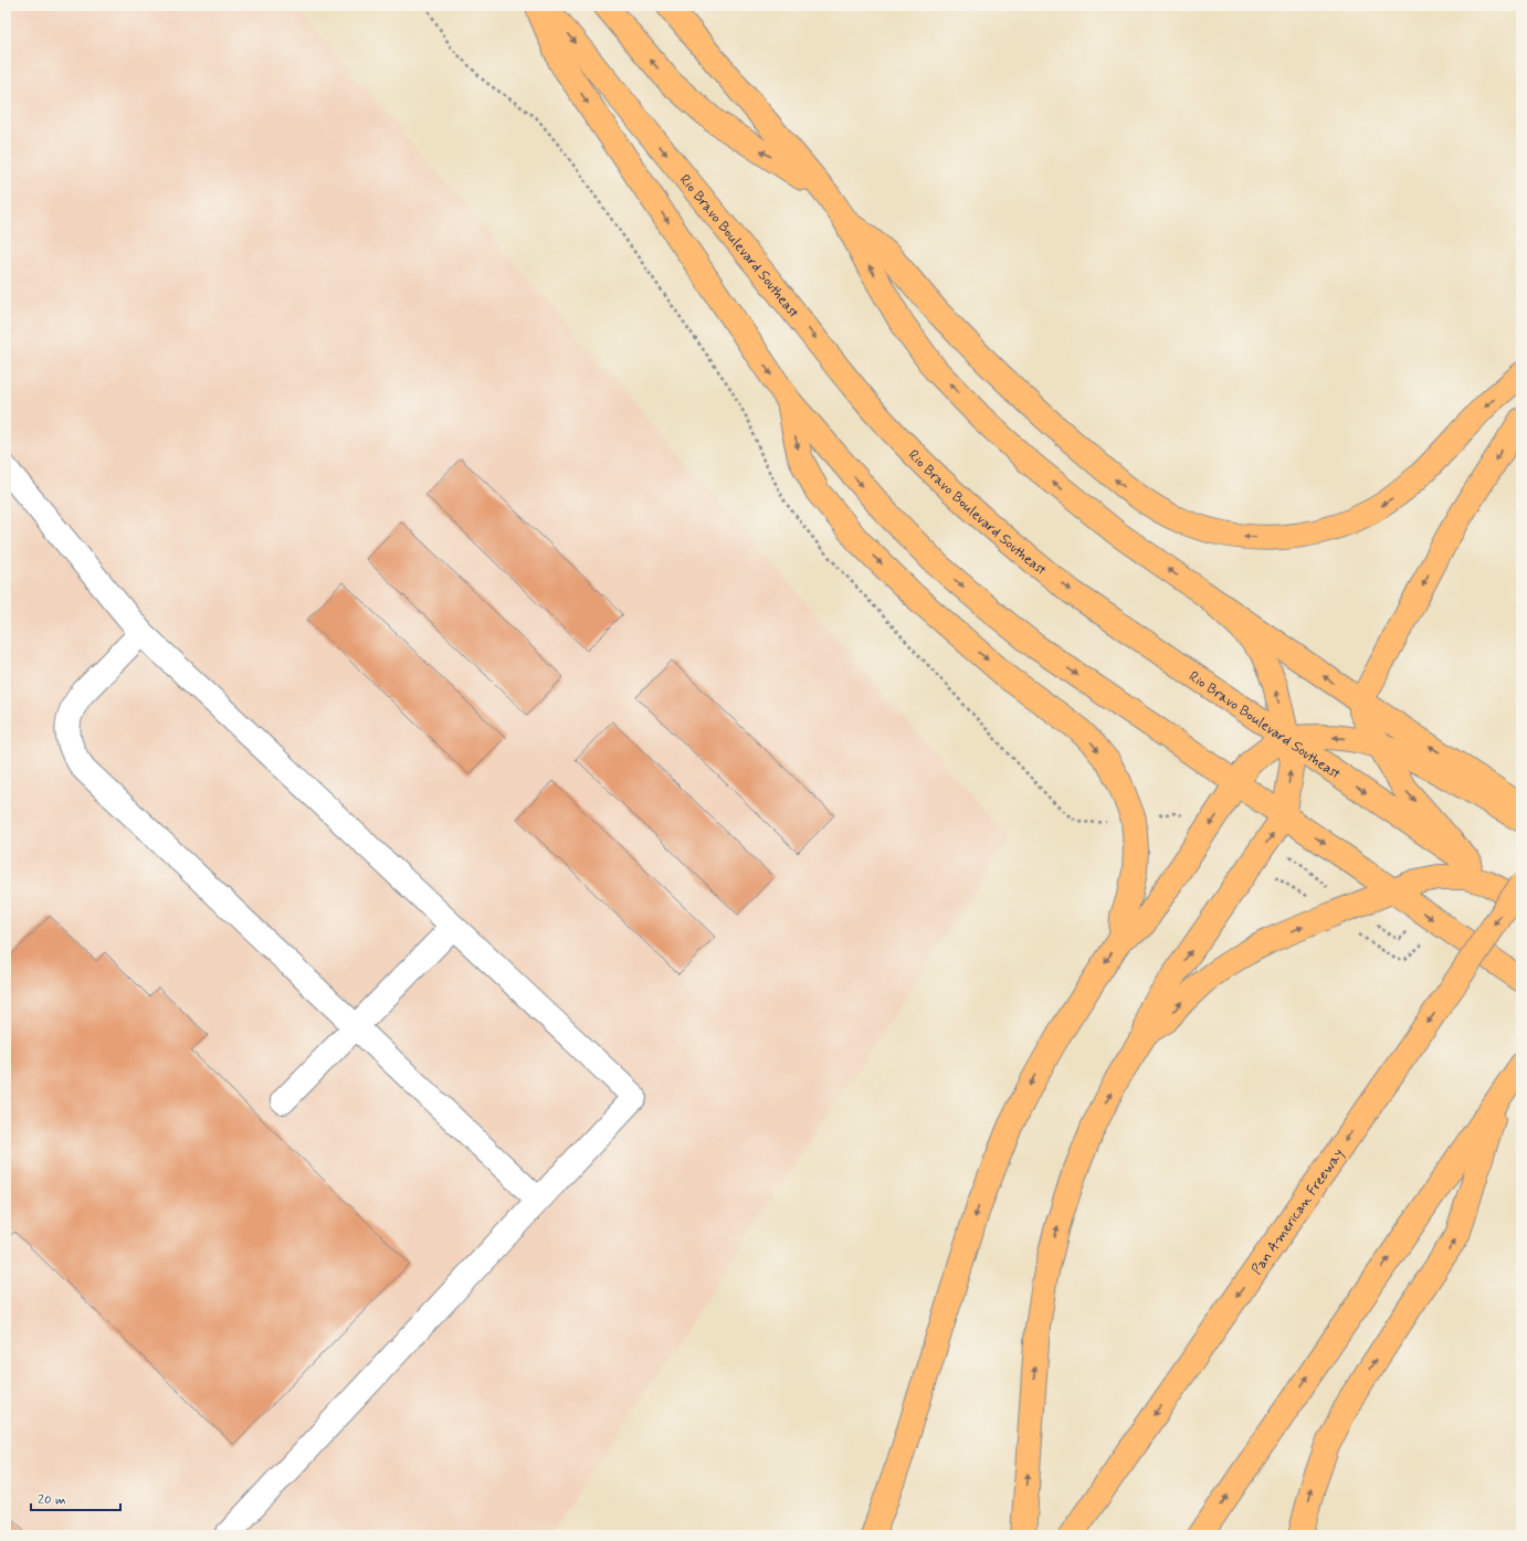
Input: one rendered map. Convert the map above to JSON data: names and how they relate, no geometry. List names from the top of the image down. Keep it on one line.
{"streets":{"main road":["Rio Bravo Boulevard Southeast","Pan American Freeway"]},"scale_bar":"20 m"}
